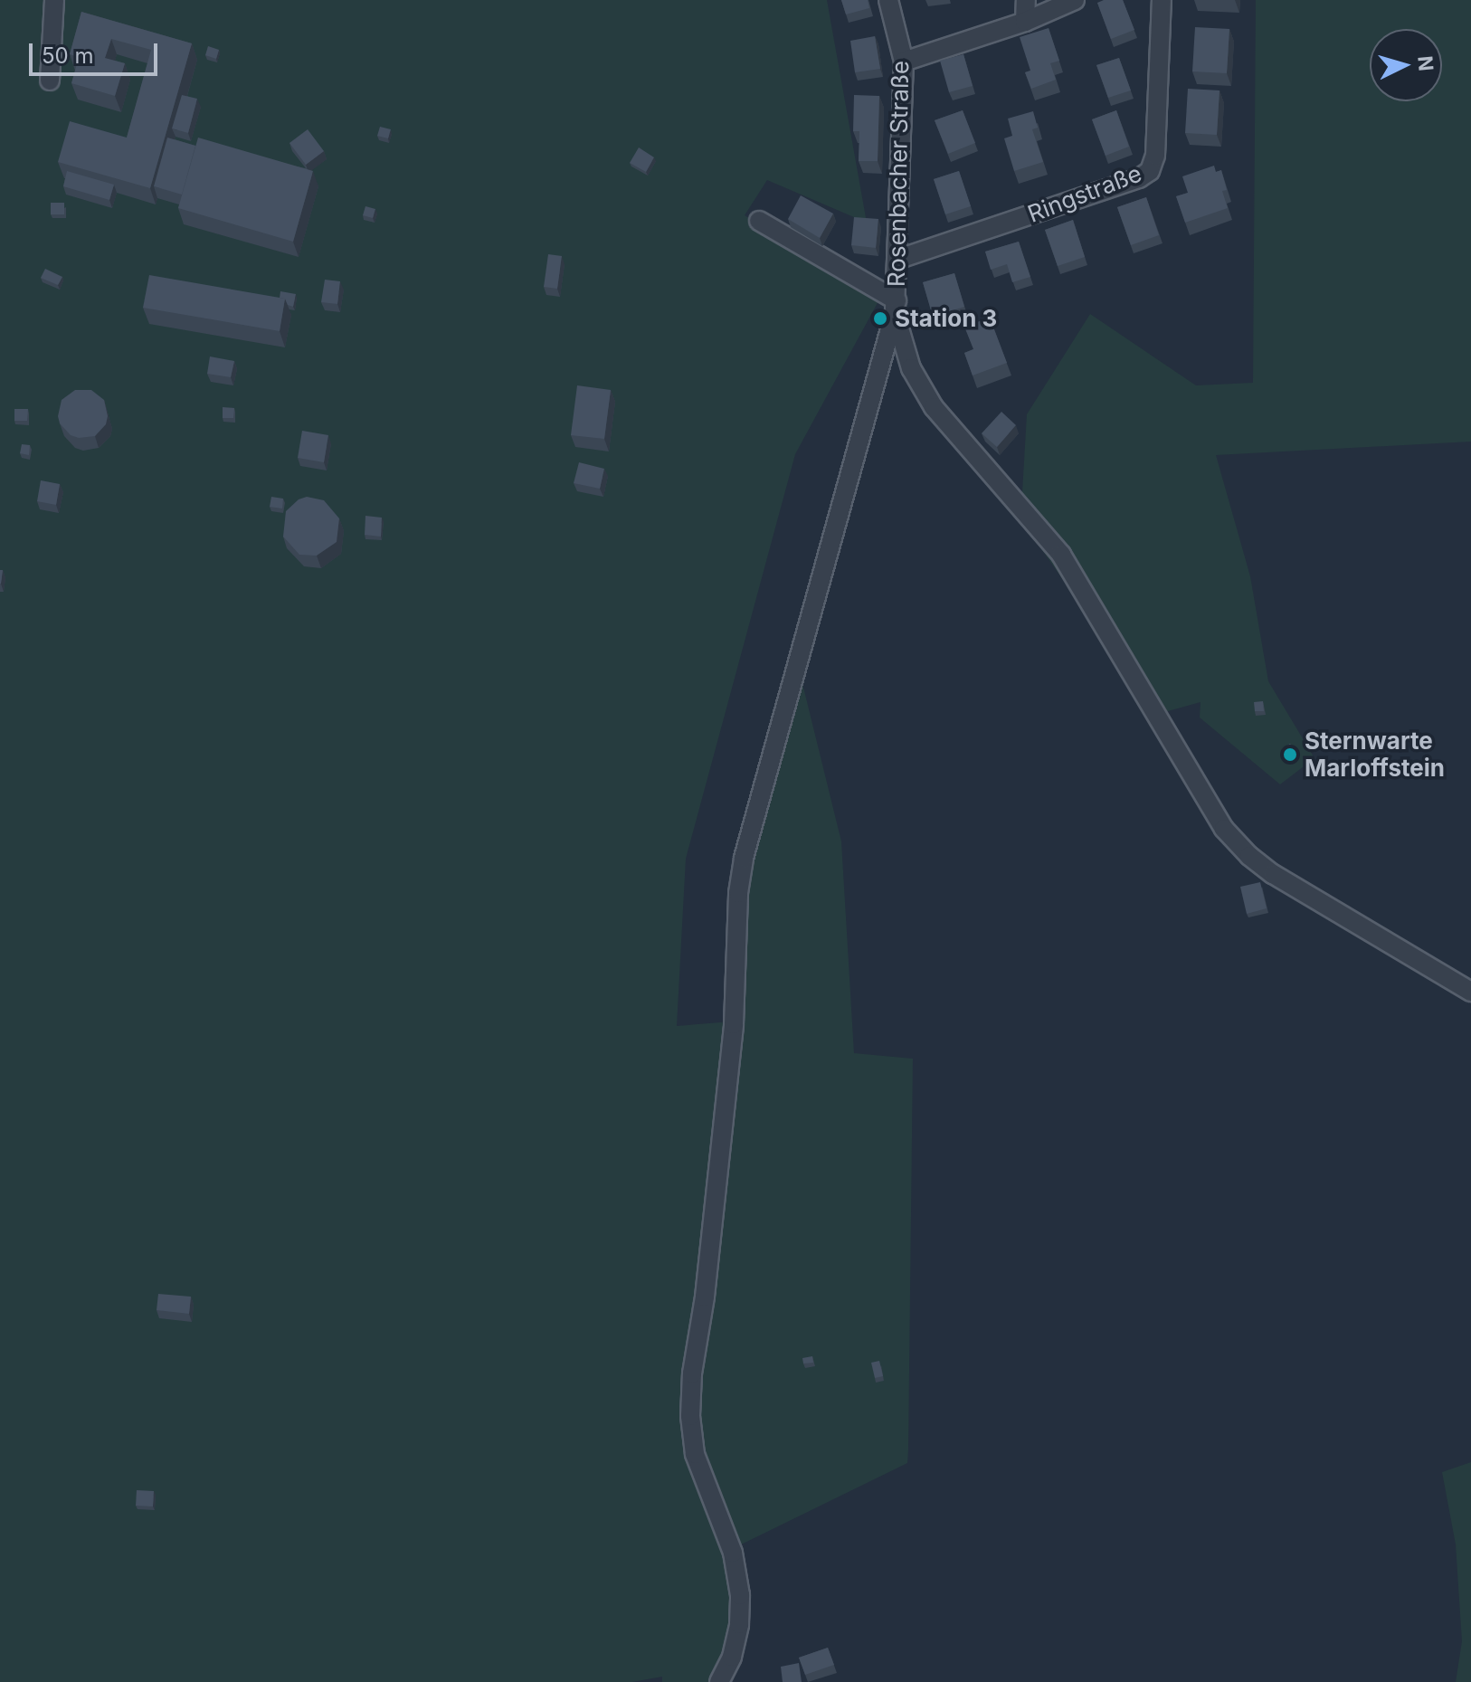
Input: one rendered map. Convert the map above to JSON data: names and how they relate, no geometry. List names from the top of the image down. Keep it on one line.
{"streets":{"street":["Rosenbacher Straße","Ringstraße"]},"crossings":[["Rosenbacher Straße","Ringstraße"]],"places":["Station 3","Sternwarte Marloffstein"],"scale_bar":"50 m","north":"right"}
